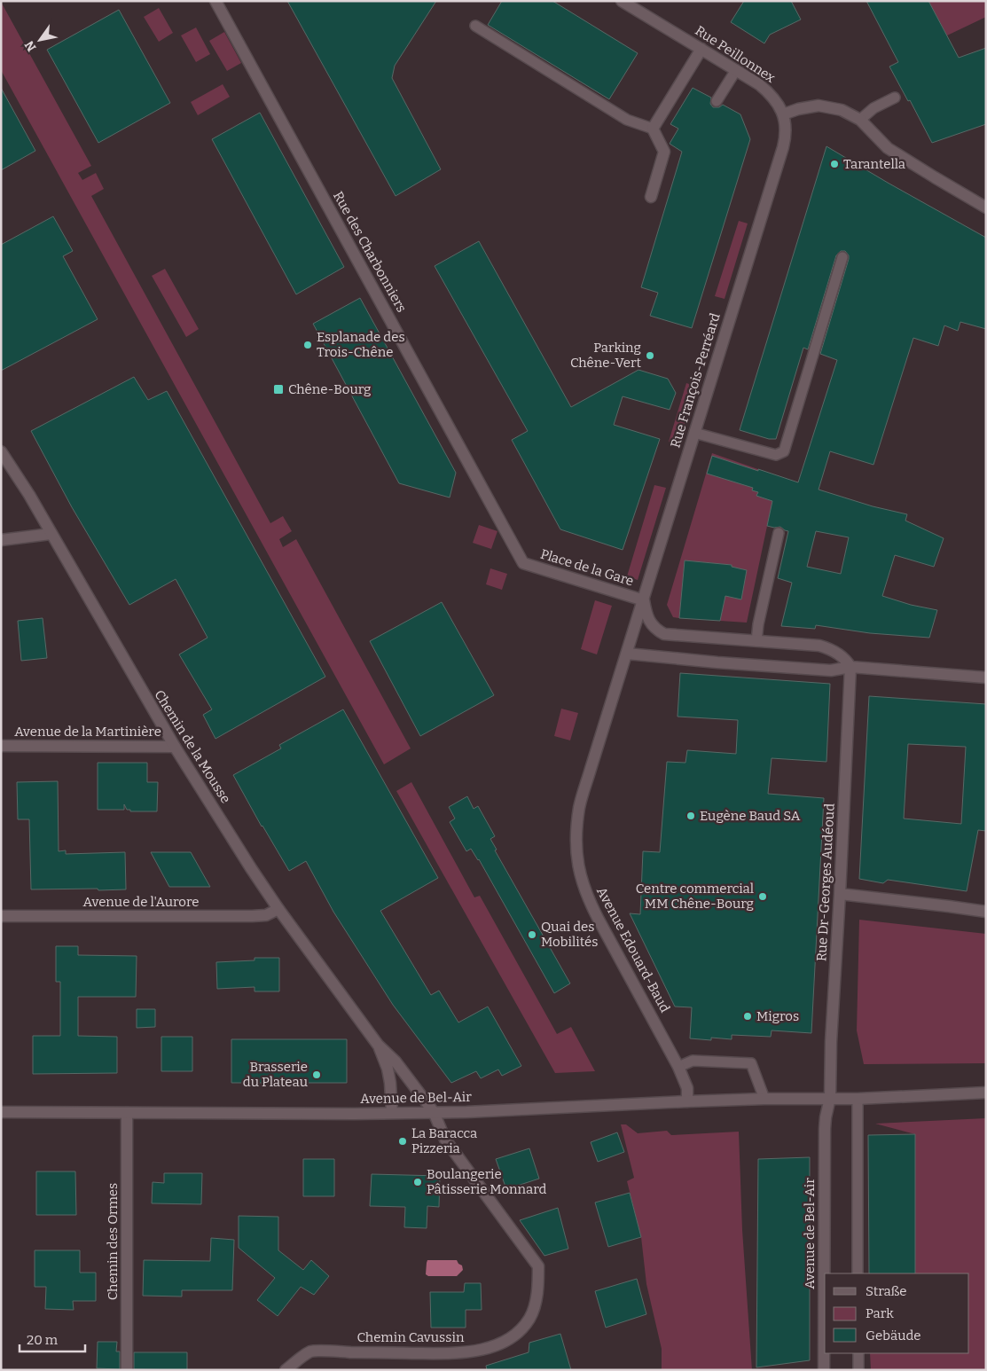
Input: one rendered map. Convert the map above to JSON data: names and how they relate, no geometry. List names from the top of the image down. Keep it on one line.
{"streets":{"street":["Rue Peillonnex","Rue des Charbonniers","Rue François-Perréard","Place de la Gare","Avenue de la Martinière","Chemin de la Mousse","Rue Dr-Georges Audéoud","Avenue de l'Aurore","Avenue Edouard-Baud","Avenue de Bel-Air","Chemin des Ormes","Chemin Cavussin"]},"crossings":[["Rue Peillonnex","Rue François-Perréard"],["Rue des Charbonniers","Place de la Gare"],["Rue François-Perréard","Place de la Gare"],["Rue François-Perréard","Avenue Edouard-Baud"],["Avenue de la Martinière","Chemin de la Mousse"],["Chemin de la Mousse","Avenue de l'Aurore"],["Chemin de la Mousse","Avenue de Bel-Air"],["Chemin de la Mousse","Chemin Cavussin"],["Rue Dr-Georges Audéoud","Avenue de Bel-Air"],["Avenue Edouard-Baud","Avenue de Bel-Air"],["Avenue de Bel-Air","Chemin des Ormes"],["Avenue de Bel-Air","Chemin Cavussin"]],"places":{"other":["Tarantella","Esplanade des Trois-Chêne","Parking Chêne-Vert","Eugène Baud SA","Centre commercial MM Chêne-Bourg","Quai des Mobilités","Migros","Brasserie du Plateau","La Baracca Pizzeria","Boulangerie Pâtisserie Monnard"],"transit":["Chêne-Bourg"]},"legend":["Straße","Park","Gebäude"],"scale_bar":"20 m","north":"bottom left"}
